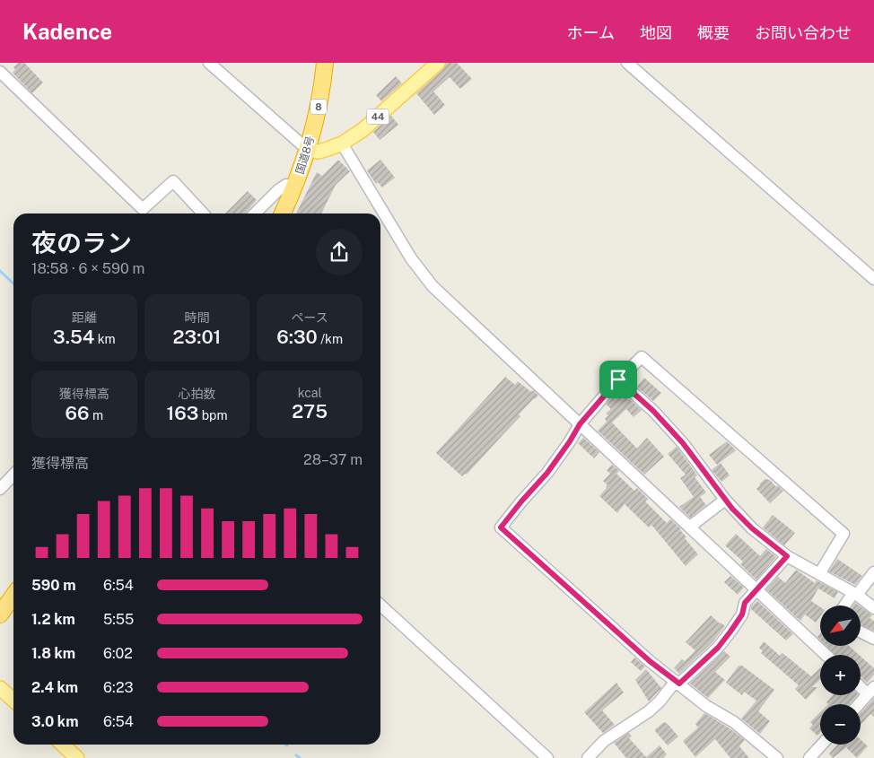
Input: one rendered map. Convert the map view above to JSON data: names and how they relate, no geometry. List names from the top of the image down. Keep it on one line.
{"streets":{"highway":["8","国道8号"],"main road":["44"]},"crossings":[["44","国道8号"]],"north":"bottom left","page":{"header":"Kadence","nav":["ホーム","地図","概要","お問い合わせ"],"heading":["夜のラン","18:58 · 6 × 590 m"],"stats":[["距離","3.54 km"],["時間","23:01"],["ペース","6:30 /km"],["獲得標高","66 m"],["心拍数","163 bpm"],["kcal","275"]],"chart":["獲得標高","28–37 m"],"list":[{"name":"590 m","note":"6:54"},{"name":"1.2 km","note":"5:55"},{"name":"1.8 km","note":"6:02"},{"name":"2.4 km","note":"6:23"},{"name":"3.0 km","note":"6:54"}],"map_buttons":["+","−"]}}
